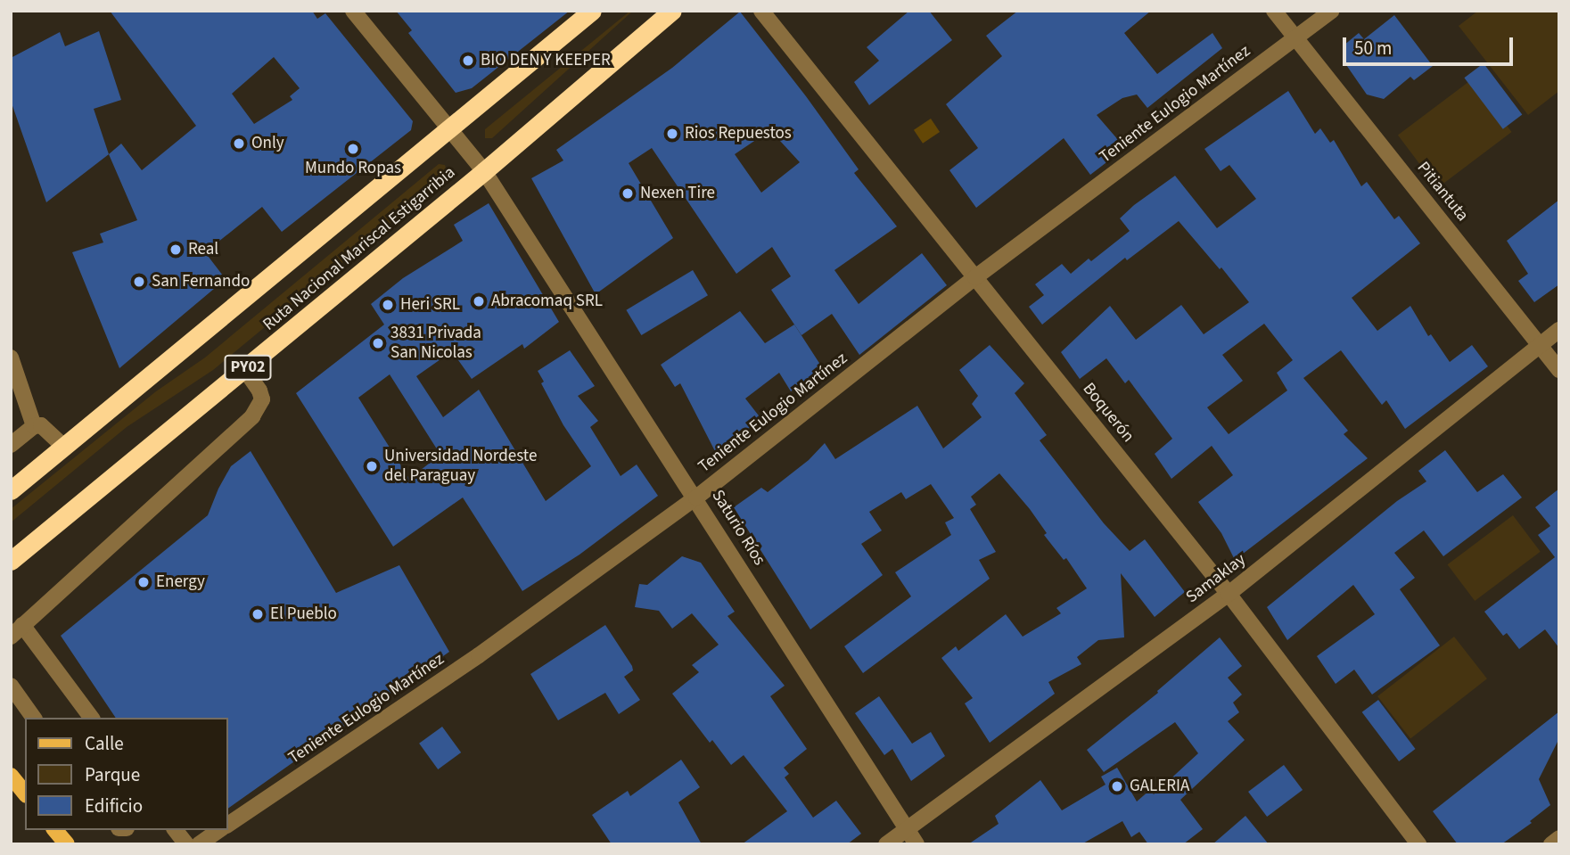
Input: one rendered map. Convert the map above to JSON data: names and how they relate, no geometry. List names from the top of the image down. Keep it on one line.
{"streets":{"highway":["Ruta Nacional Mariscal Estigarribia","PY02"],"street":["Teniente Eulogio Martínez","Pitiantuta","Boquerón","Saturio Ríos","Samaklay"]},"crossings":[["Teniente Eulogio Martínez","Pitiantuta"],["Teniente Eulogio Martínez","Boquerón"],["Teniente Eulogio Martínez","Saturio Ríos"],["Pitiantuta","Samaklay"],["Ruta Nacional Mariscal Estigarribia","Saturio Ríos"],["Boquerón","Samaklay"],["Saturio Ríos","Samaklay"]],"places":["BIO DEN Y KEEPER","Rios Repuestos","Only","Mundo Ropas","Nexen Tire","Real","San Fernando","Abracomaq SRL","Heri SRL","3831 Privada San Nicolas","Universidad Nordeste del Paraguay","Energy","El Pueblo","GALERIA"],"legend":["Calle","Parque","Edificio"],"scale_bar":"50 m"}
